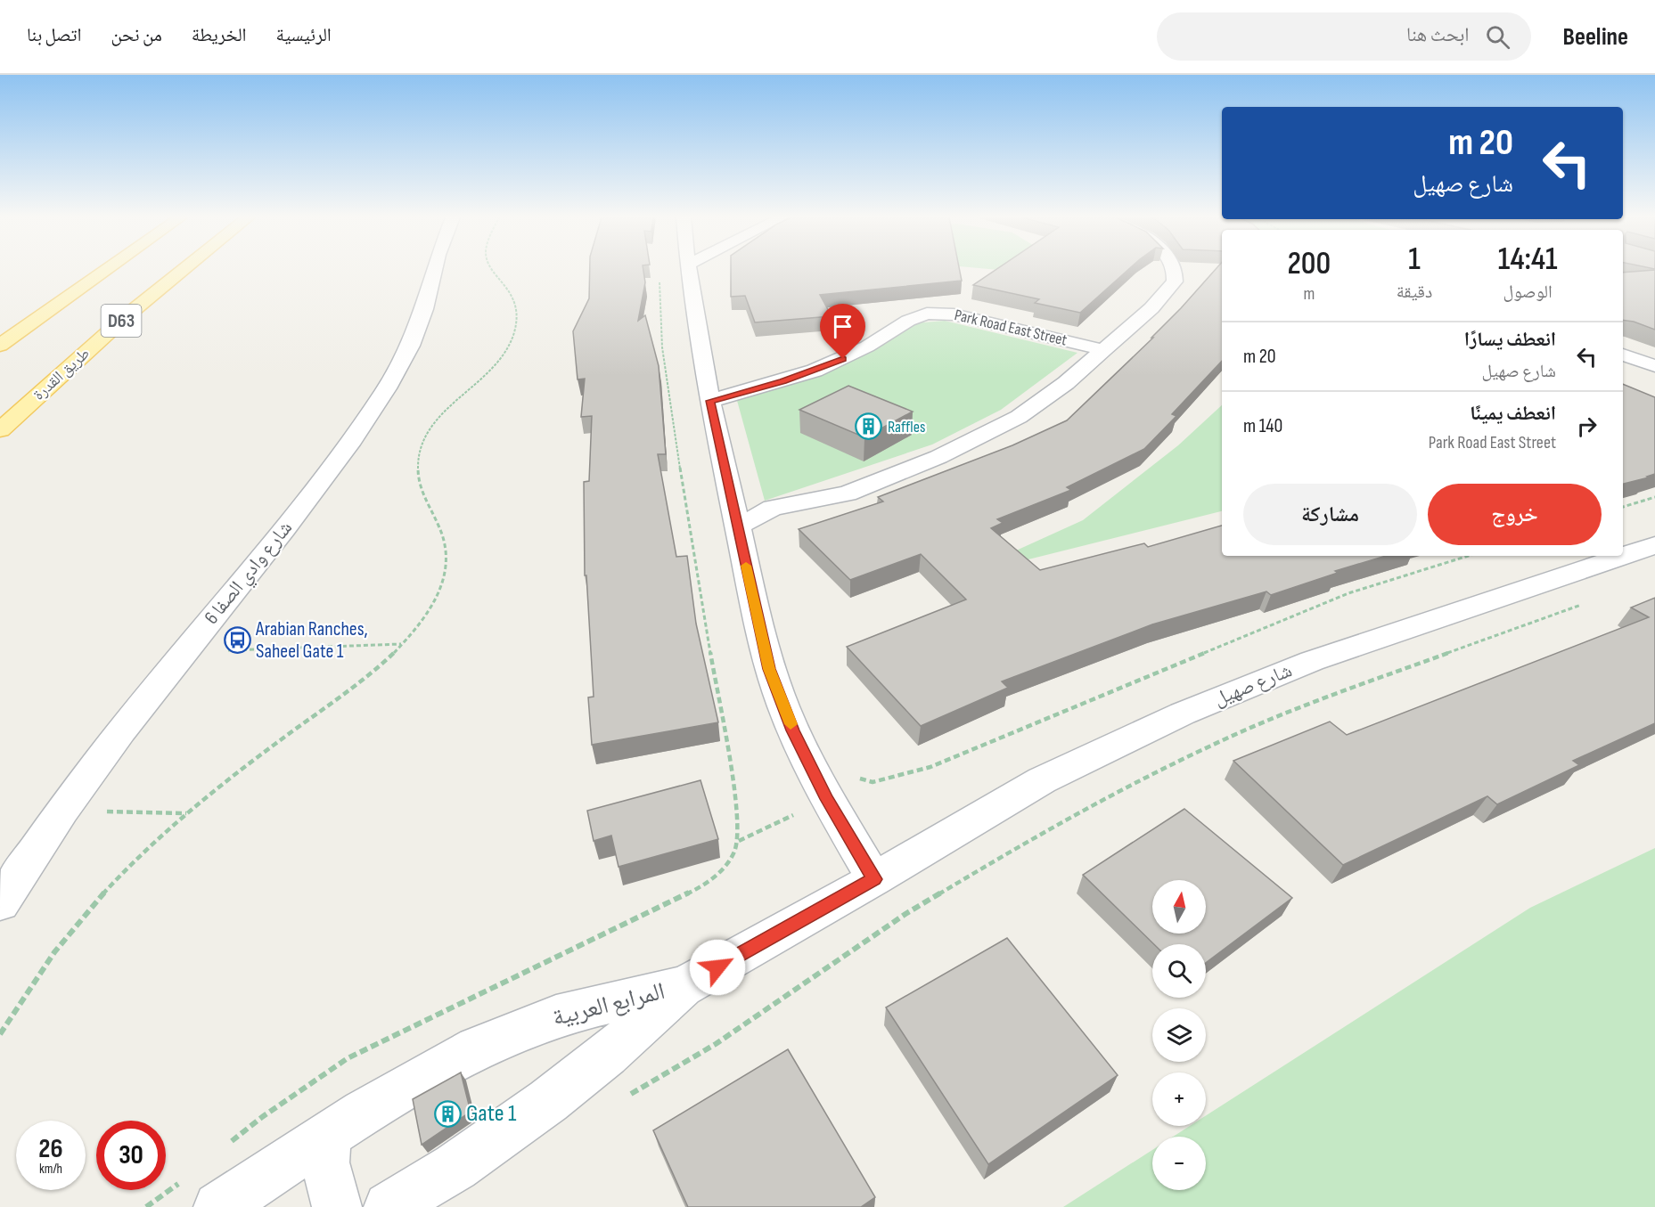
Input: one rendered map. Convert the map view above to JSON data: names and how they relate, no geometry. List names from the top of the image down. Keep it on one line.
{"streets":{"main road":["D63","طريق القدرة"],"street":["Park Road East Street","شارع وادي الصفا 6","شارع صهيل","المرابع العربية"]},"crossings":[["شارع صهيل","المرابع العربية"]],"places":{"building":["Raffles","Gate 1"],"bus stop":["Arabian Ranches, Saheel Gate 1"]},"north":"top","page":{"header":"Beeline","search":"ابحث هنا","nav":["الرئيسية","الخريطة","من نحن","اتصل بنا"],"turn":["20 m","شارع صهيل"],"eta":["14:41","الوصول","1","دقيقة","200","m"],"list":[{"name":"انعطف يسارًا","note":"شارع صهيل","value":"20 m"},{"name":"انعطف يمينًا","note":"Park Road East Street","value":"140 m"}],"buttons":["خروج","مشاركة"],"map_buttons":["+","−"],"speed":"26 km/h","limit":"30"}}
